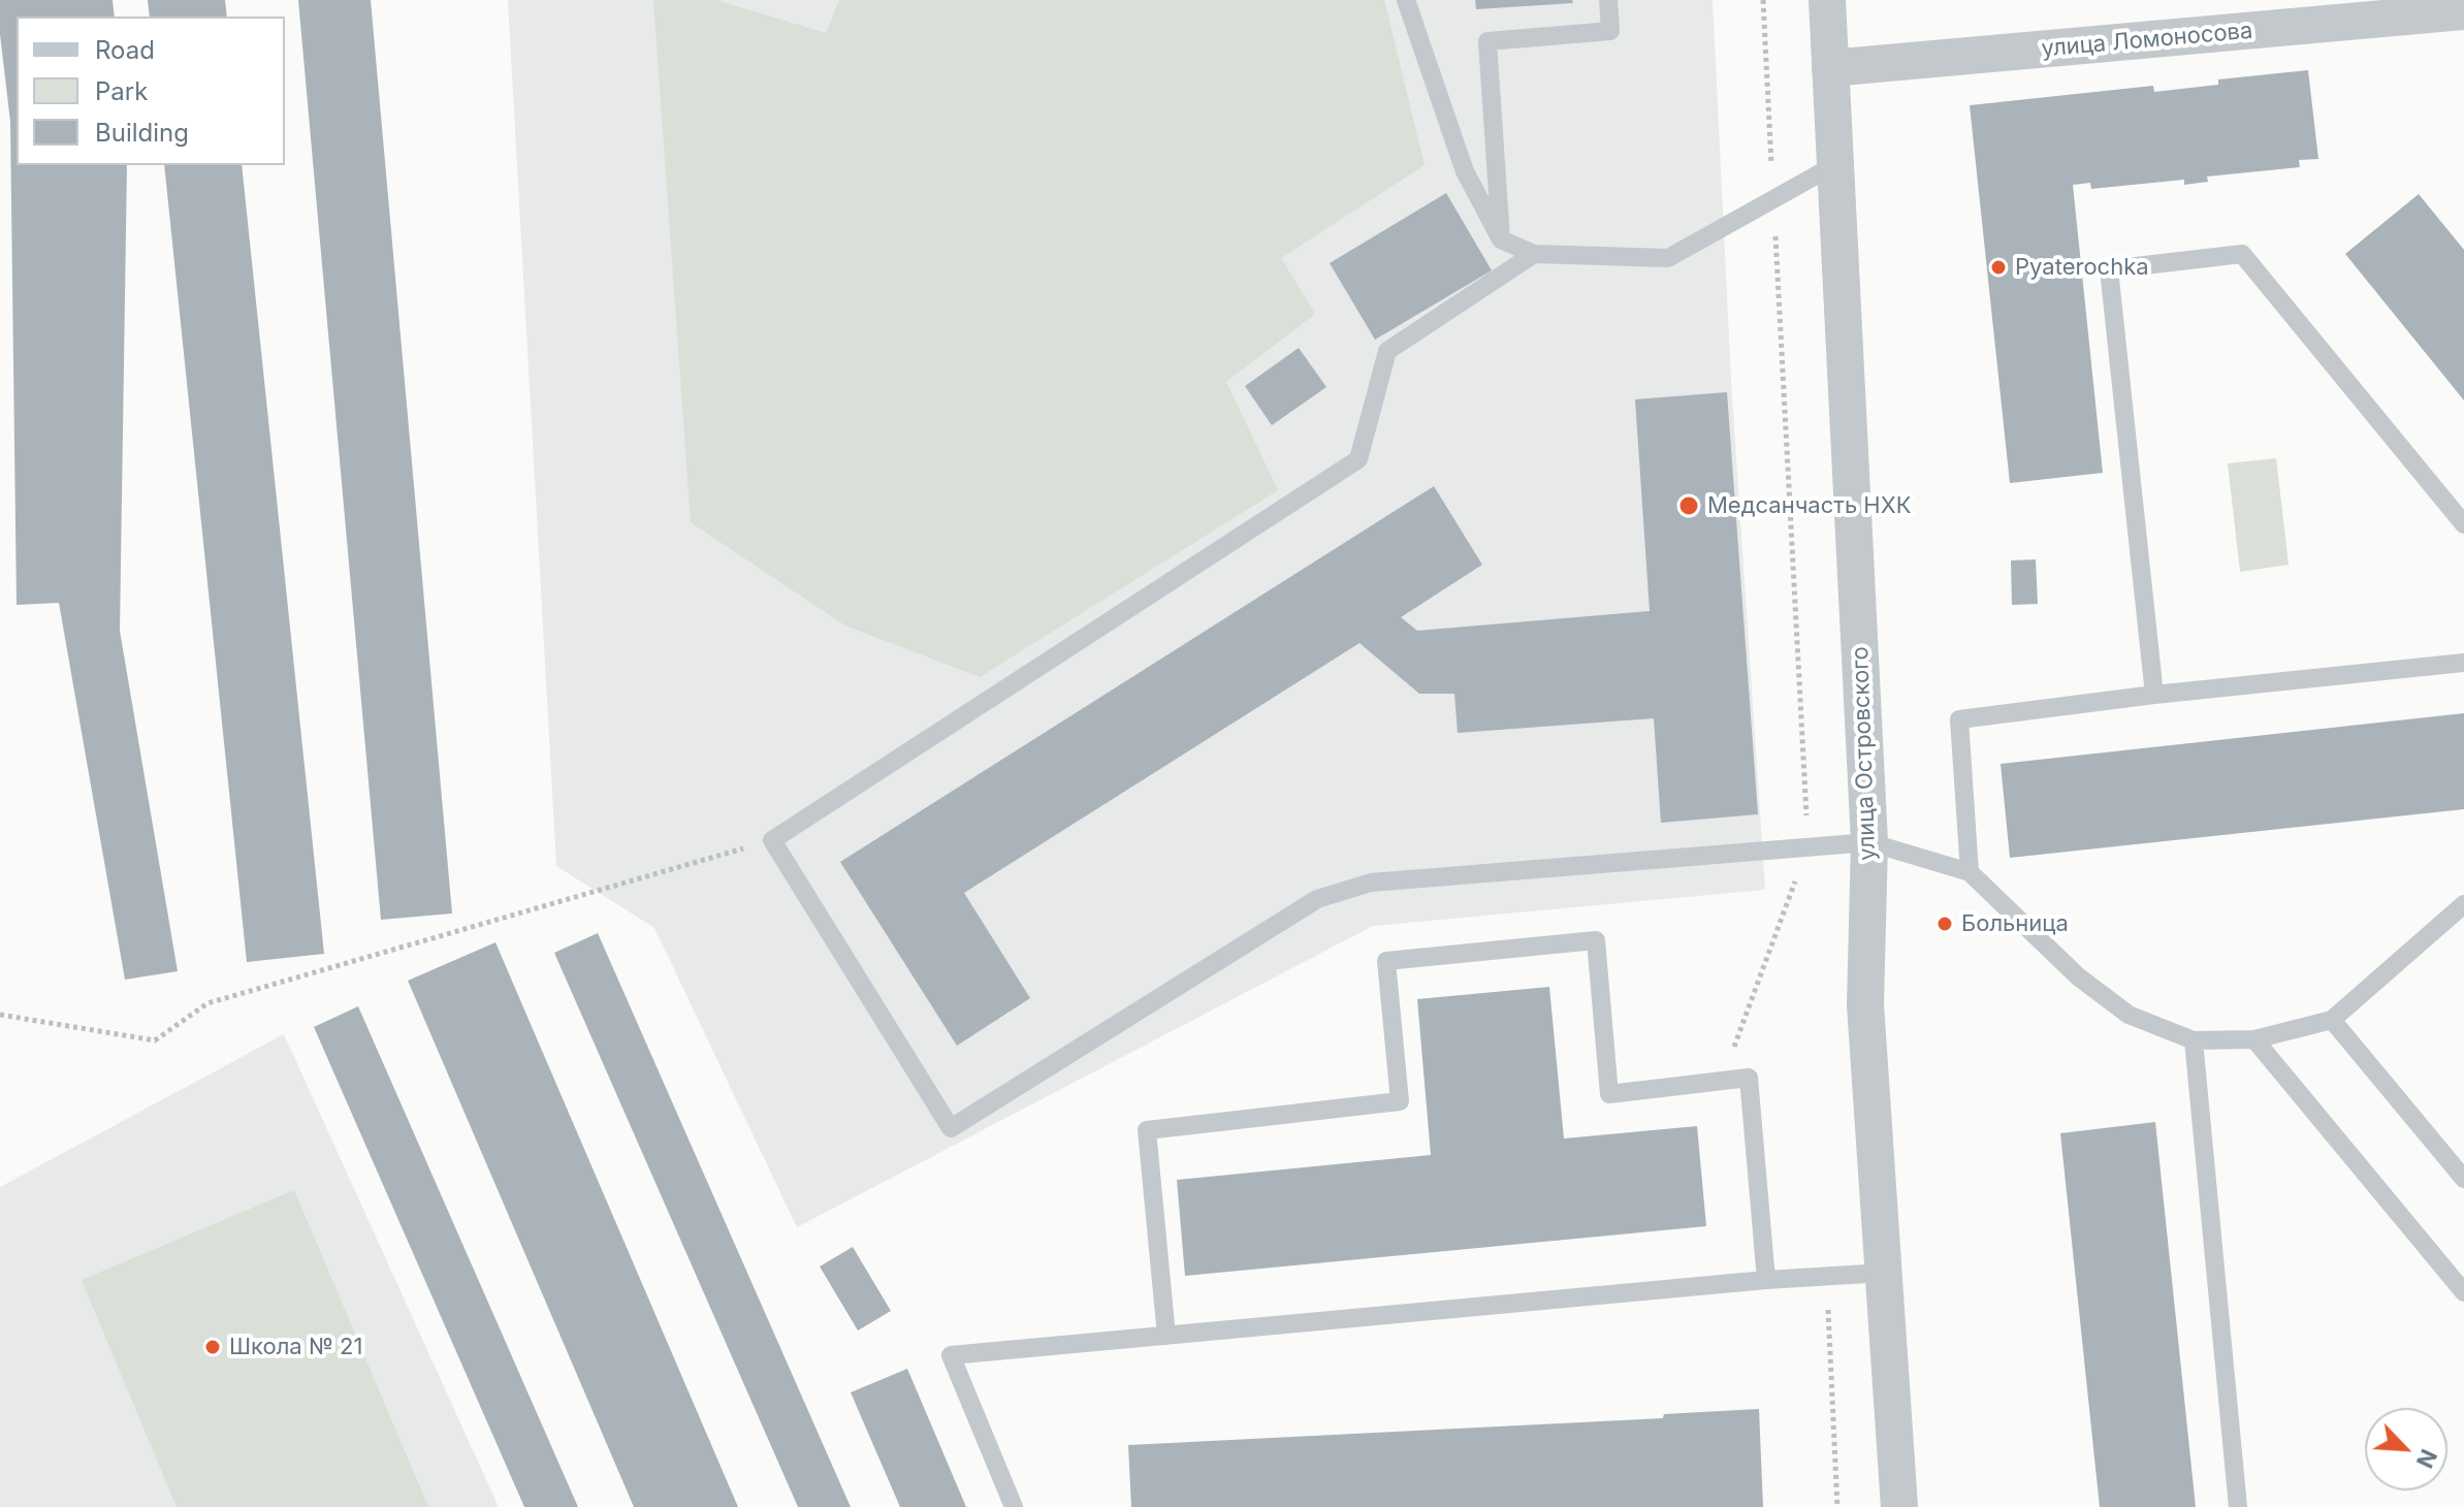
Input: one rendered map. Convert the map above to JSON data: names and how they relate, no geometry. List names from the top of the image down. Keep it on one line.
{"streets":{"street":["улица Ломоносова","улица Островского"]},"crossings":[["улица Ломоносова","улица Островского"]],"places":["Pyaterochka","Медсанчасть НХК","Больница","Школа № 21"],"legend":["Road","Park","Building"],"north":"bottom right"}
